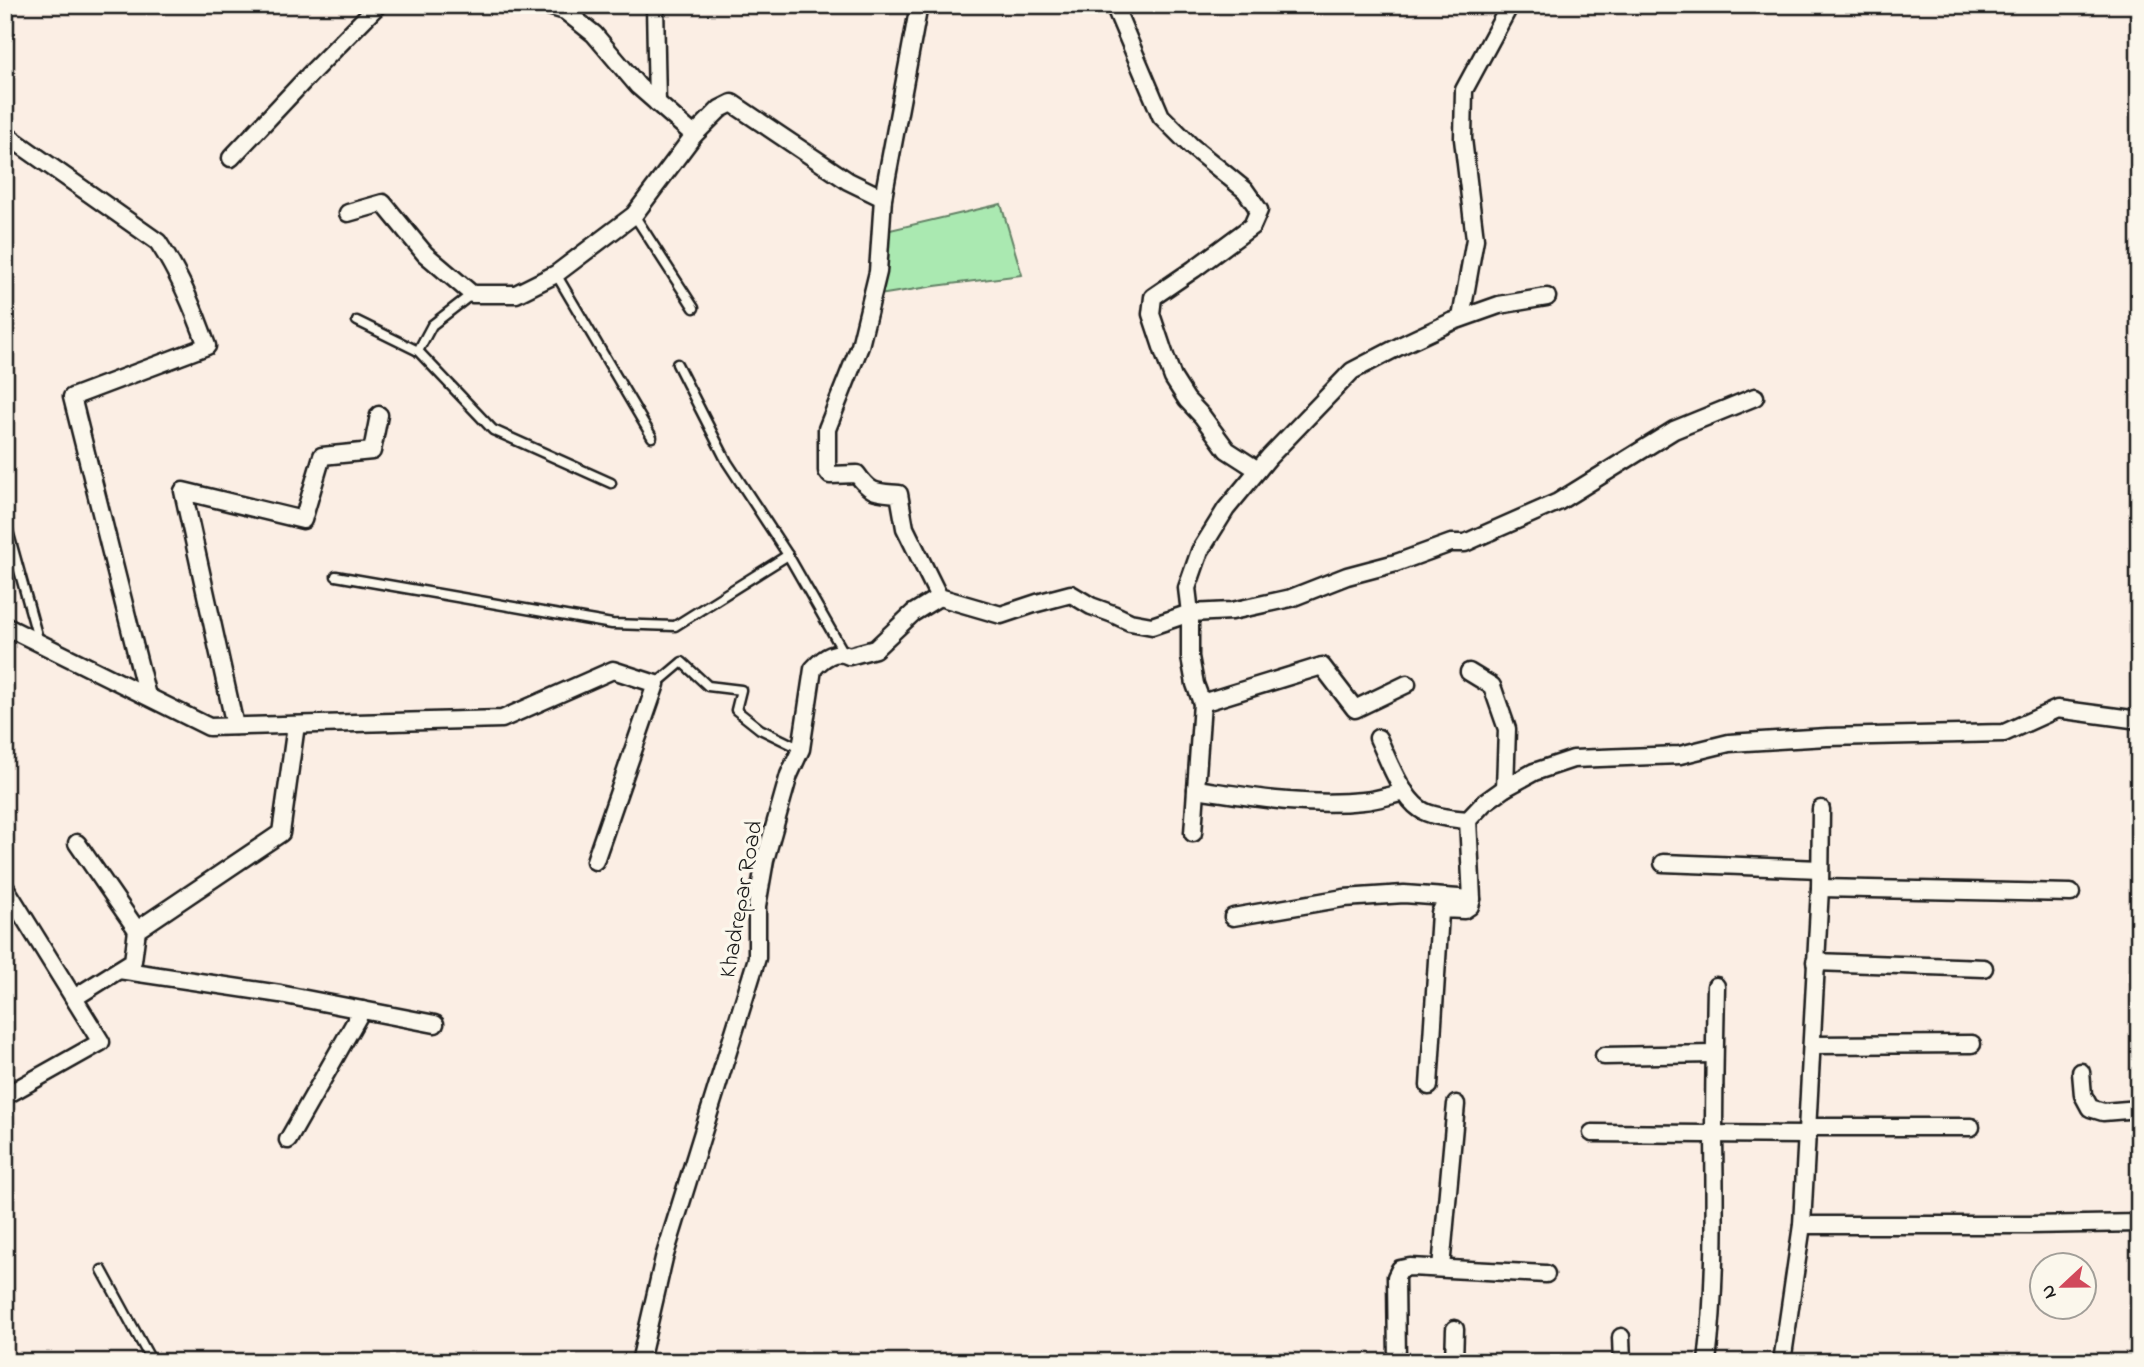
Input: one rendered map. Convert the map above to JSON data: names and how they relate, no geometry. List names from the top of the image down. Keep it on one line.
{"streets":{"street":["Khadrepar Road"]},"north":"left"}
